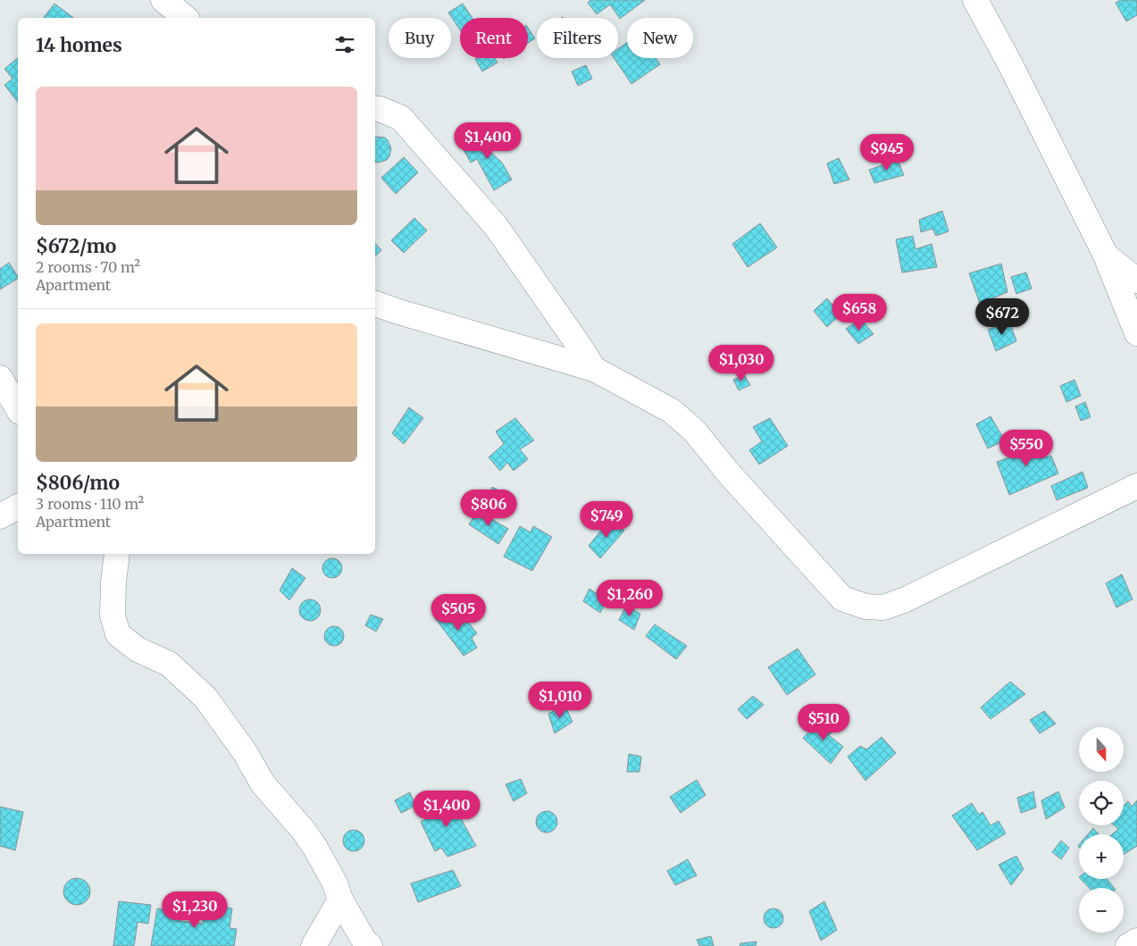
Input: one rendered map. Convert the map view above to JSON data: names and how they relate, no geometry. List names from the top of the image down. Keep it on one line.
{"north":"bottom","page":{"chip":["Buy","Rent","Filters","New"],"heading":"14 homes","list":[{"name":"$672/mo","note":"2 rooms · 70 m² · Apartment"},{"name":"$806/mo","note":"3 rooms · 110 m² · Apartment"}],"price":["$1,400","$945","$658","$672","$1,030","$550","$806","$749","$1,260","$505","$1,010","$510","$1,400","$1,230"],"map_buttons":["+","−"]}}
